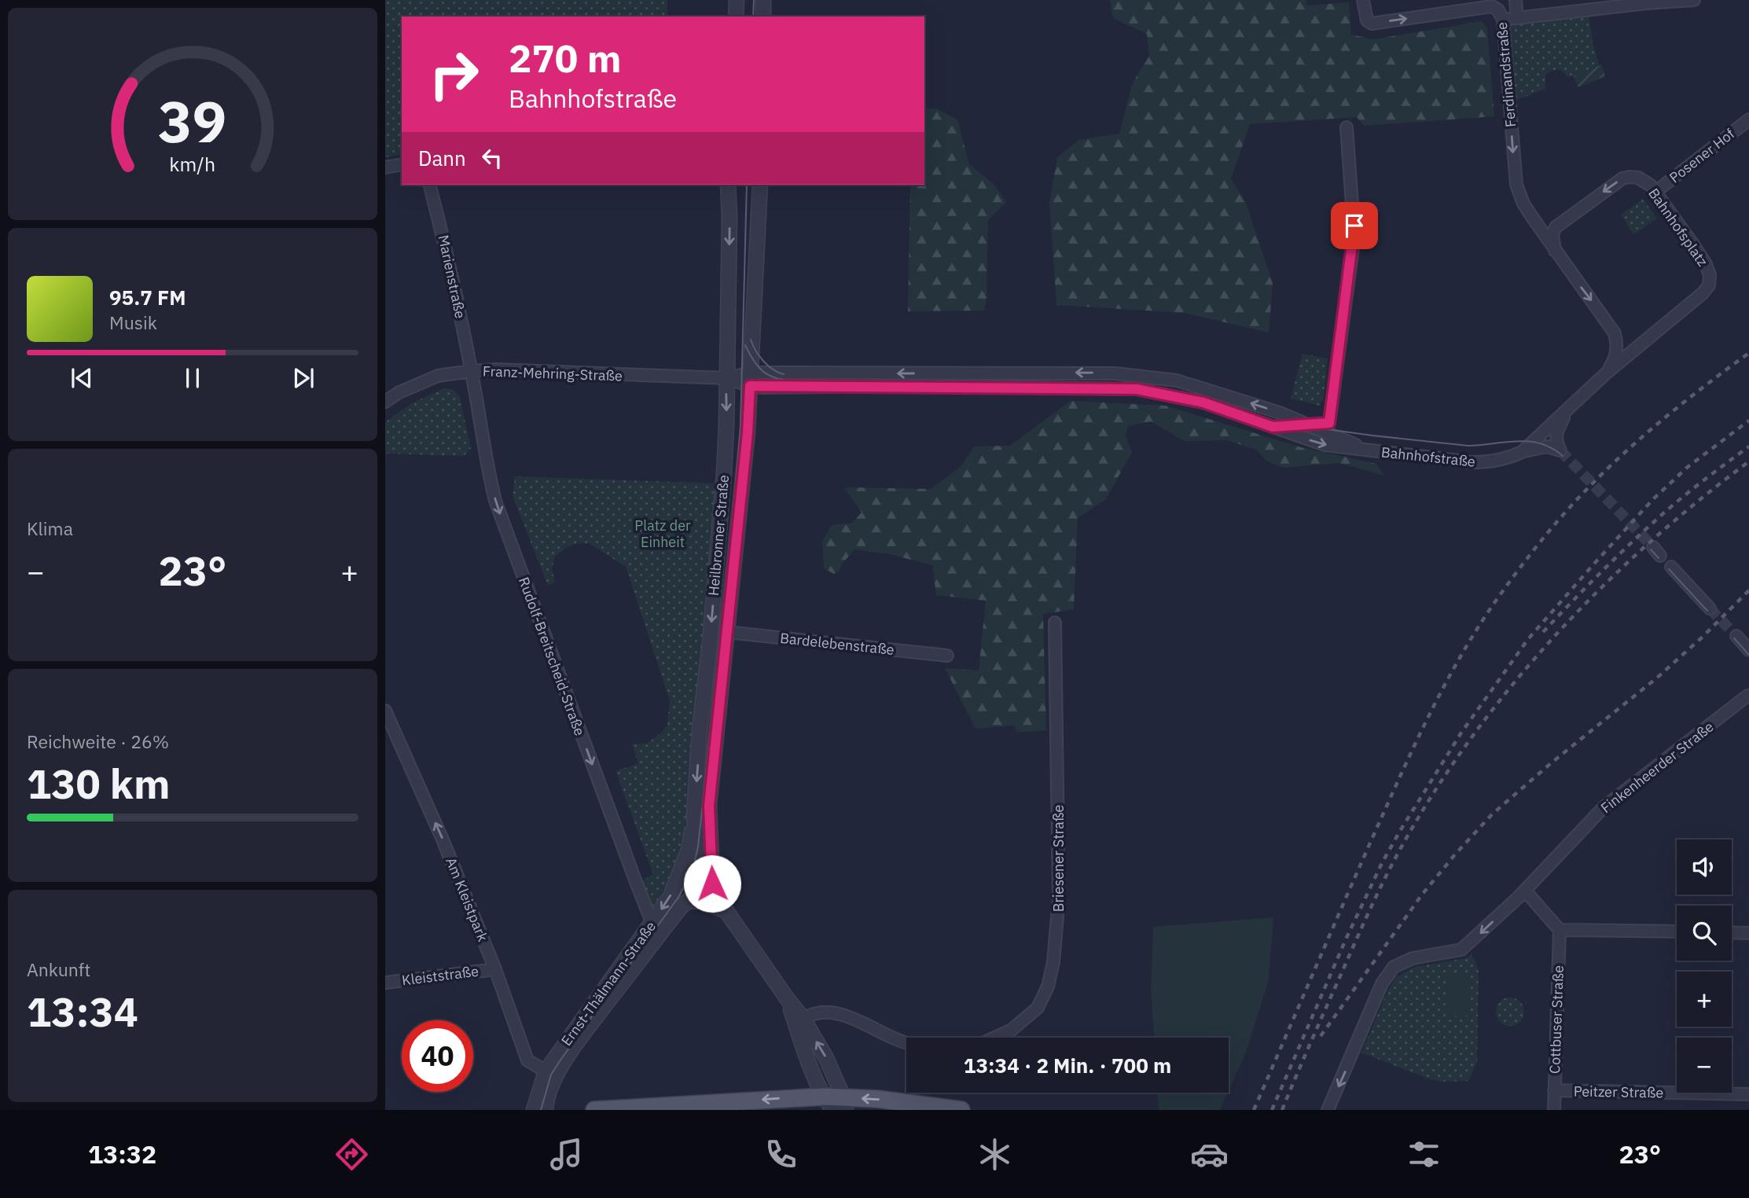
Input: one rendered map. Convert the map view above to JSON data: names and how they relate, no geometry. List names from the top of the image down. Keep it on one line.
{"streets":{"street":["Ferdinandstraße","Posener Hof","Bahnhofsplatz","Marienstraße","Franz-Mehring-Straße","Bahnhofstraße","Heilbronner Straße","Bardelebenstraße","Rudolf-Breitscheid-Straße","Finkenheerder Straße","Briesener Straße","Am Kleistpark","Kleiststraße","Ernst-Thälmann-Straße","Cottbuser Straße","Peitzer Straße"]},"crossings":[["Ferdinandstraße","Bahnhofsplatz"],["Posener Hof","Bahnhofsplatz"],["Bahnhofsplatz","Bahnhofstraße"],["Marienstraße","Franz-Mehring-Straße"],["Marienstraße","Rudolf-Breitscheid-Straße"],["Franz-Mehring-Straße","Bahnhofstraße"],["Franz-Mehring-Straße","Heilbronner Straße"],["Franz-Mehring-Straße","Rudolf-Breitscheid-Straße"],["Bahnhofstraße","Heilbronner Straße"],["Heilbronner Straße","Bardelebenstraße"],["Heilbronner Straße","Ernst-Thälmann-Straße"],["Rudolf-Breitscheid-Straße","Ernst-Thälmann-Straße"],["Am Kleistpark","Kleiststraße"],["Am Kleistpark","Ernst-Thälmann-Straße"],["Cottbuser Straße","Peitzer Straße"]],"one_way":["Rudolf-Breitscheid-Straße","Finkenheerder Straße","Am Kleistpark"],"parks":["Platz der Einheit"],"page":{"turn":["270 m","Bahnhofstraße"],"then":"Dann","song":["95.7 FM","Musik"],"tile":["Klima",["Reichweite · 26%","130 km"],["Ankunft","13:34"]],"heat":["−","23°","+"],"map_buttons":["+","−"],"limit":"40","trip":"13:34 · 2 Min. · 700 m","tabs":["13:32","23°"],"gauge":["39","km/h"]}}
